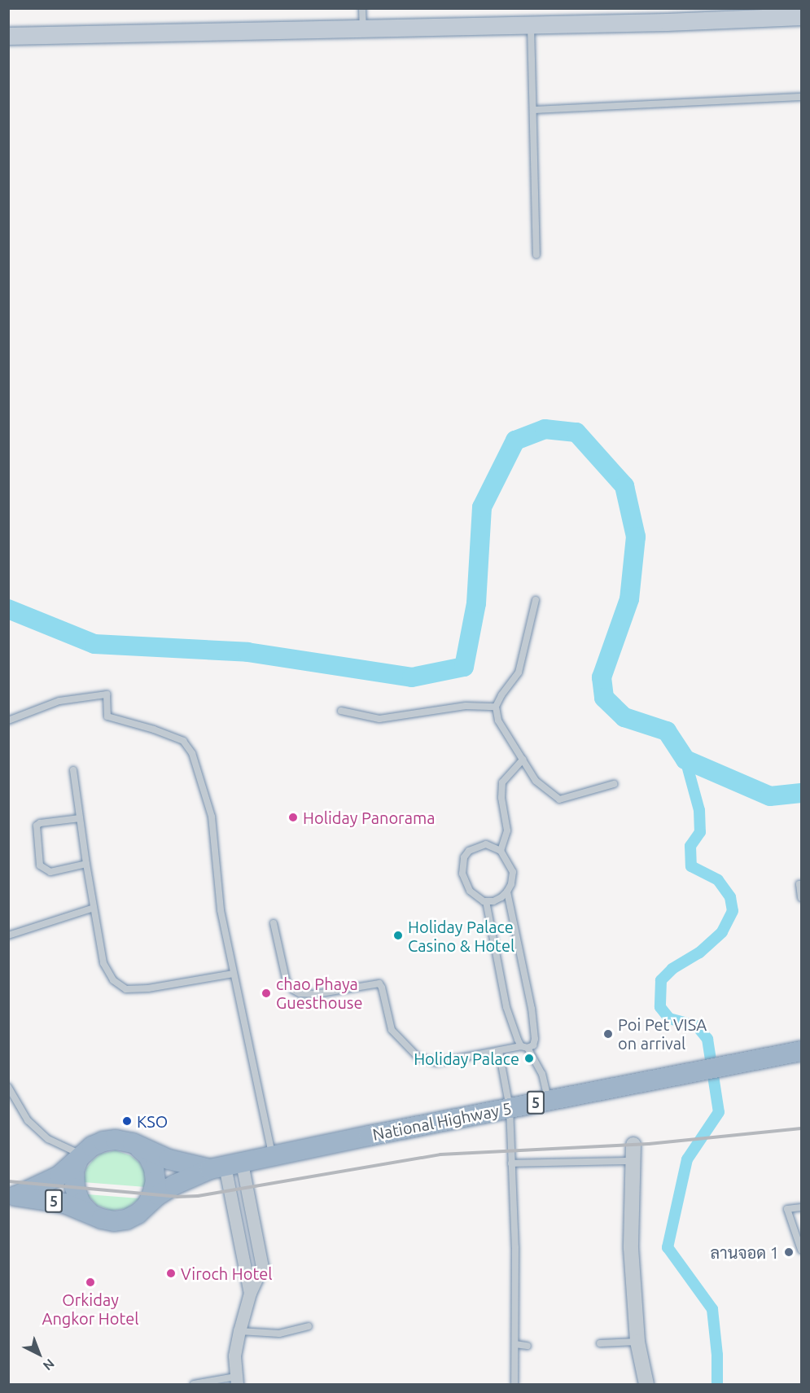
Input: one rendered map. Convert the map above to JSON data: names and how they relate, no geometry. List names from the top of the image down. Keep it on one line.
{"streets":{"highway":["5","National Highway 5"]},"places":["Holiday Panorama","Holiday Palace Casino & Hotel","chao Phaya Guesthouse","Poi Pet VISA on arrival","Holiday Palace","KSO","ลานจอด 1","Viroch Hotel","Orkiday Angkor Hotel"],"north":"bottom right"}
